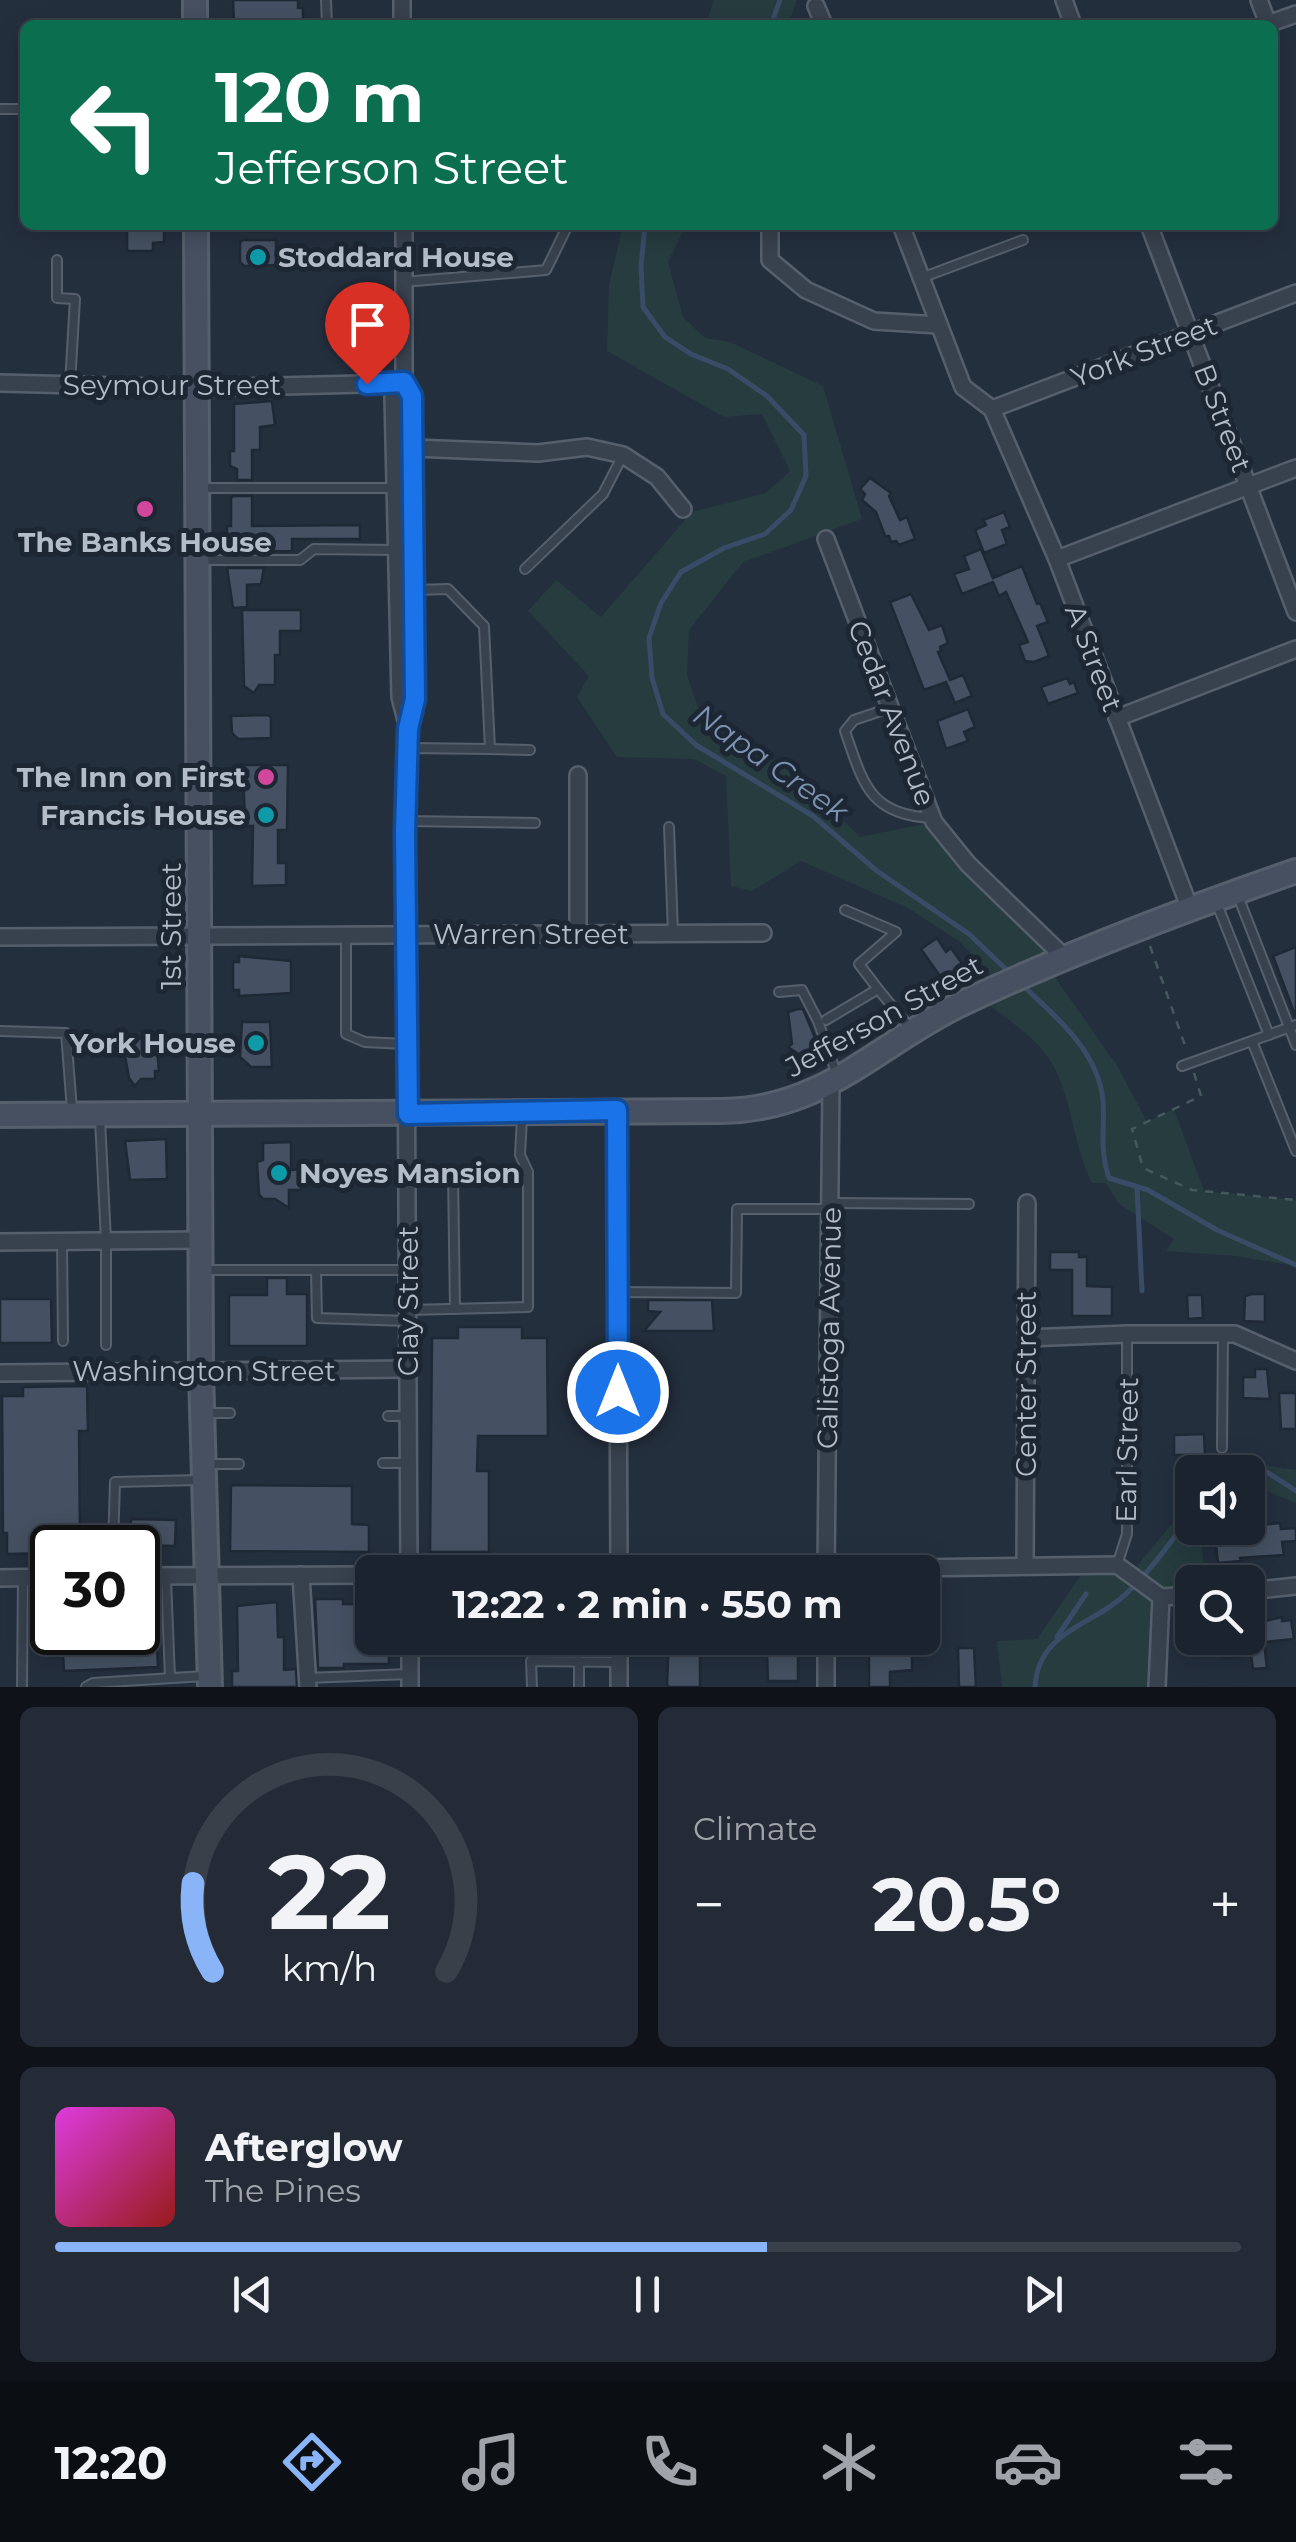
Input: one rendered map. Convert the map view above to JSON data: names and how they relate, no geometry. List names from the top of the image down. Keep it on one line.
{"streets":{"main road":["1st Street","Jefferson Street"],"street":["York Street","Seymour Street","B Street","A Street","Cedar Avenue","Warren Street","Clay Street","Calistoga Avenue","Washington Street","Center Street"],"lane":["Earl Street"]},"crossings":[["York Street","B Street"],["York Street","A Street"],["Seymour Street","1st Street"],["A Street","Jefferson Street"],["Cedar Avenue","Jefferson Street"],["1st Street","Warren Street"],["1st Street","Jefferson Street"],["1st Street","Washington Street"],["Warren Street","Clay Street"],["Jefferson Street","Clay Street"],["Jefferson Street","Calistoga Avenue"],["Clay Street","Washington Street"]],"water":["Napa Creek"],"places":["Stoddard House","The Banks House","The Inn on First","Francis House","York House","Noyes Mansion"],"page":{"turn":["120 m","Jefferson Street"],"limit":"30","trip":"12:22 · 2 min · 550 m","tile":"Climate","heat":["−","20.5°","+"],"song":["Afterglow","The Pines"],"tabs":"12:20","gauge":["22","km/h"]}}
